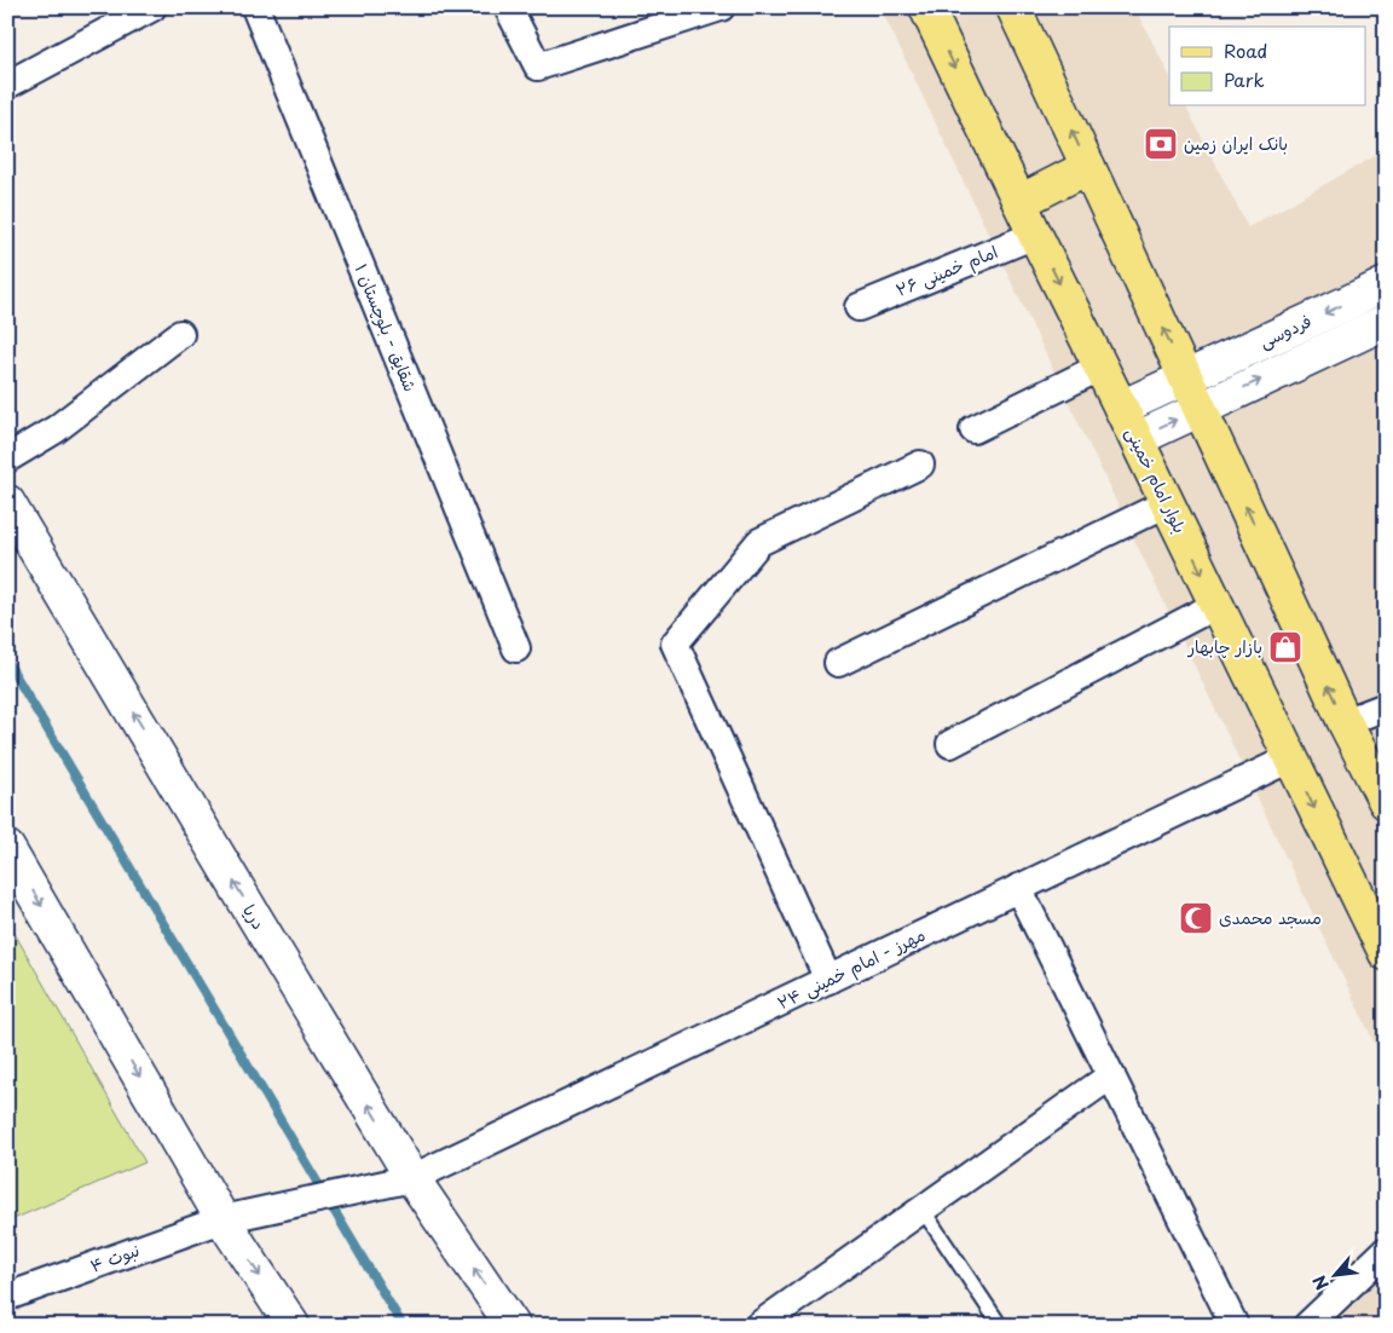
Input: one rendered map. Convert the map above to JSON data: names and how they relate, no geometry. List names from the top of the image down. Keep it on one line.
{"streets":{"main road":["بلوار امام خمینی"],"street":["امام خمینی ۲۶","شقایق - بلوچستان ۱","فردوسی","دریا","مهرز - امام خمینی ۲۴","نبوت ۴"]},"crossings":[["امام خمینی ۲۶","بلوار امام خمینی"],["فردوسی","بلوار امام خمینی"],["بلوار امام خمینی","مهرز - امام خمینی ۲۴"],["دریا","مهرز - امام خمینی ۲۴"],["مهرز - امام خمینی ۲۴","نبوت ۴"]],"places":{"bank":["بانک ایران زمین"],"shop":["بازار چابهار"],"mosque":["مسجد محمدی"]},"legend":["Road","Park"],"north":"bottom left"}
